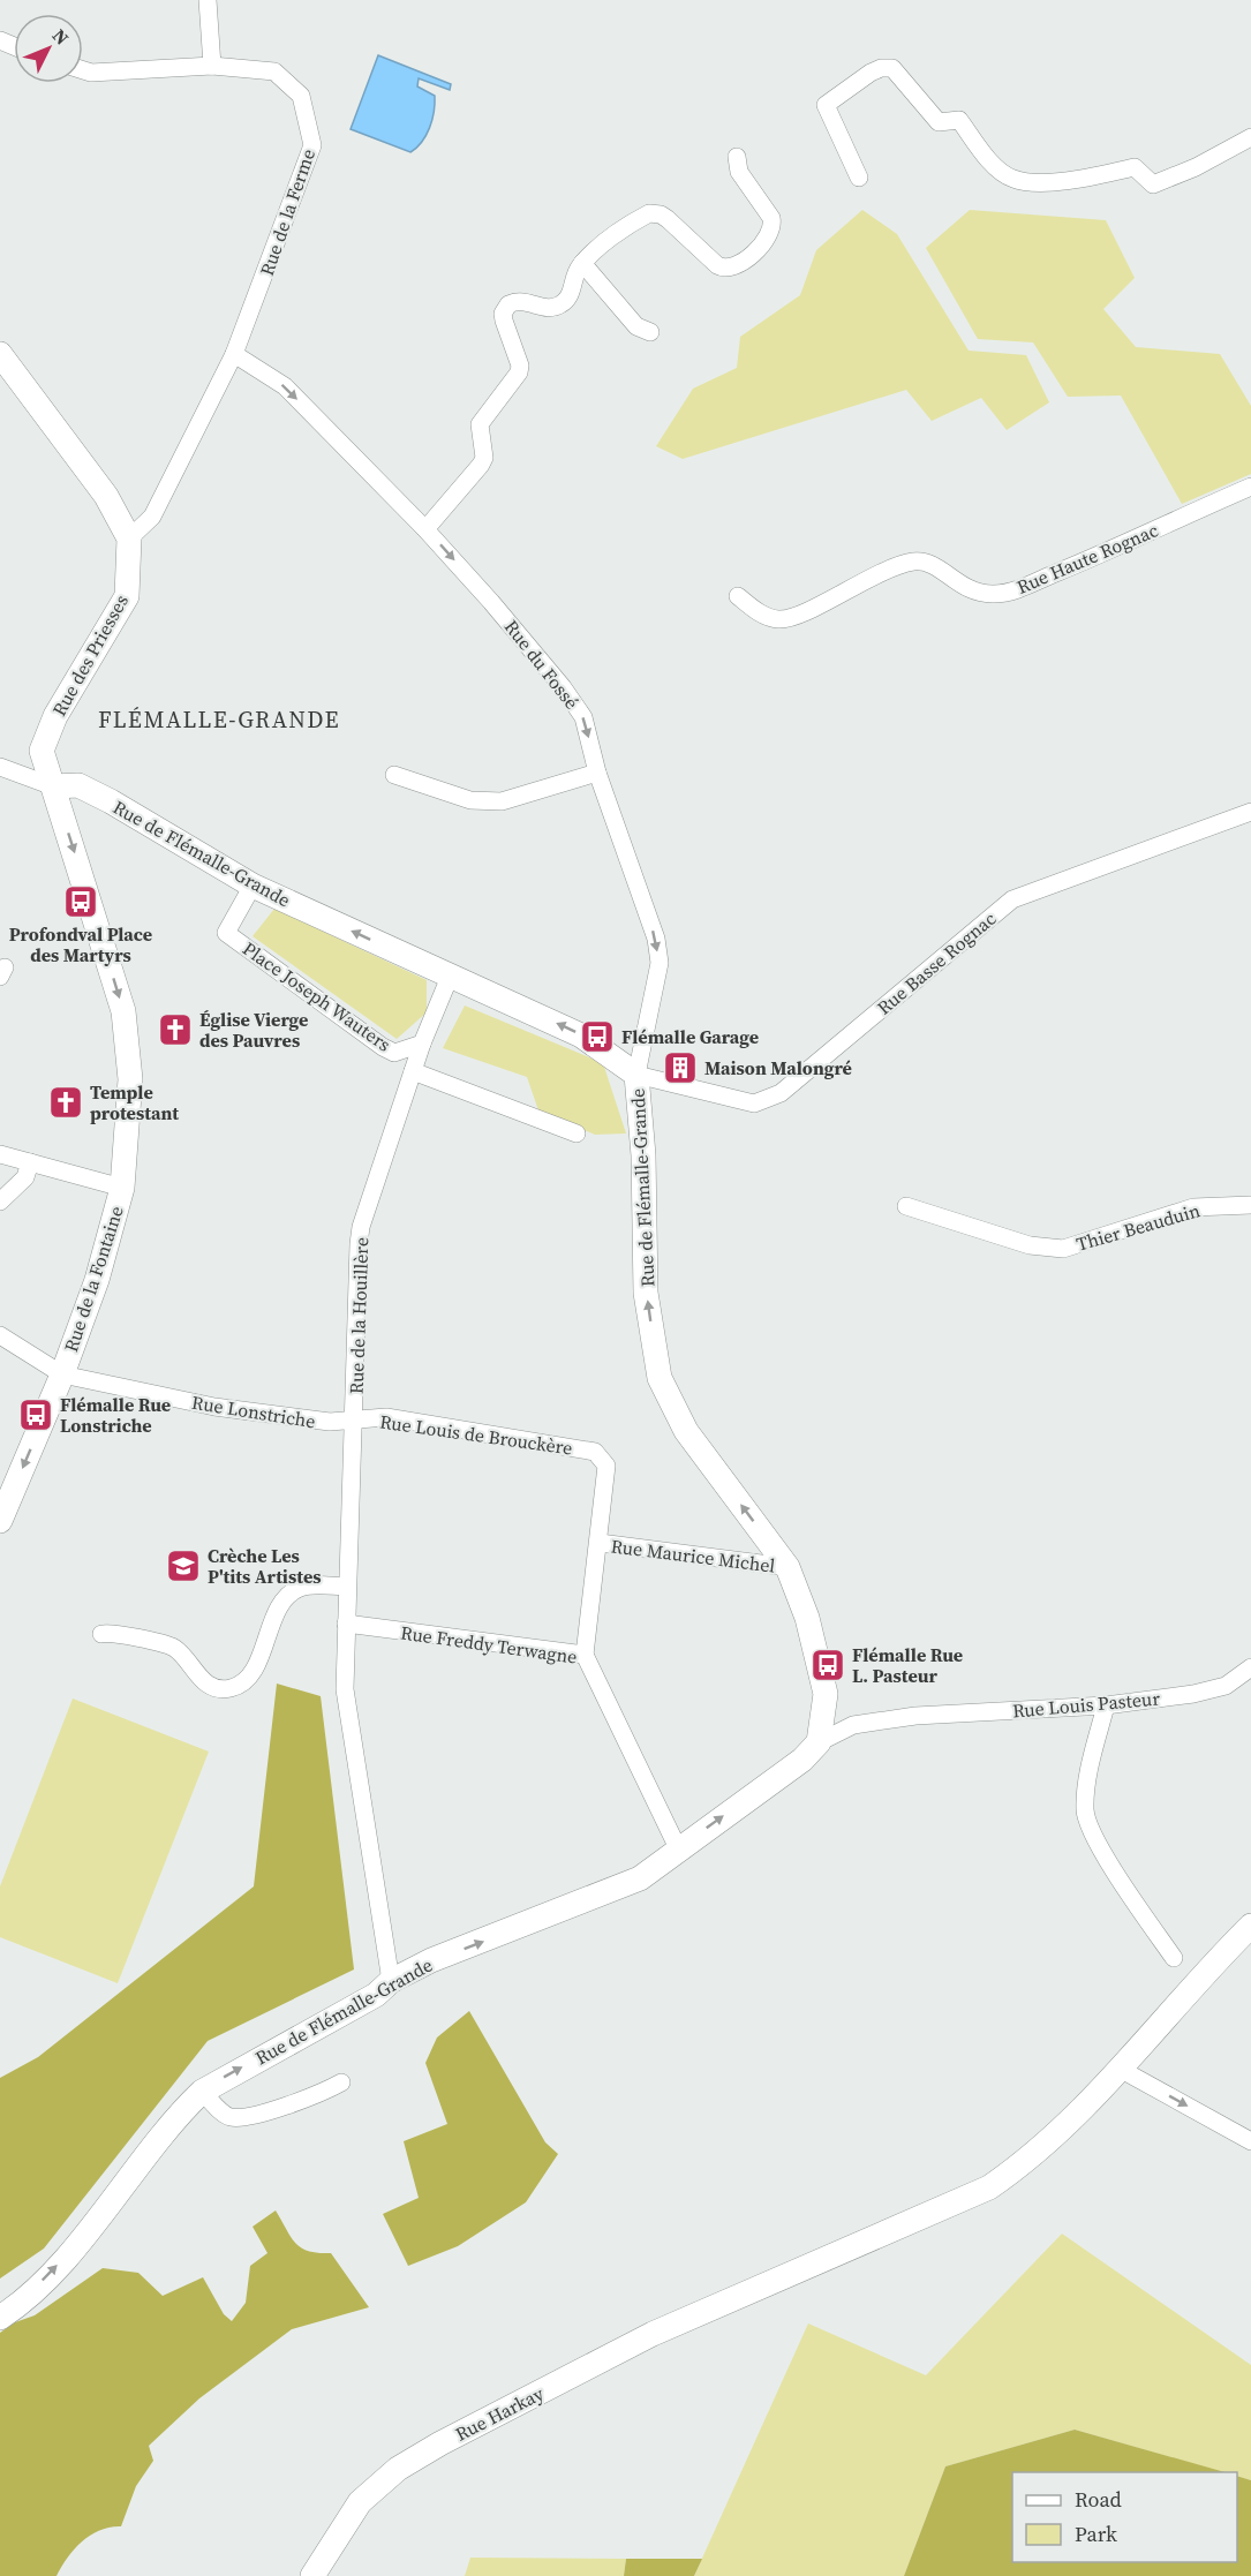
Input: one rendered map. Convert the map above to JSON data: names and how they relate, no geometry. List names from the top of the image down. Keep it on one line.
{"streets":{"street":["Rue de la Ferme","Rue Haute Rognac","Rue des Priesses","Rue du Fossé","Rue de Flémalle-Grande","Rue Basse Rognac","Place Joseph Wauters","Thier Beauduin","Rue de la Fontaine","Rue de la Houillère","Rue Lonstriche","Rue Louis de Brouckère","Rue Maurice Michel","Rue Freddy Terwagne","Rue Louis Pasteur","Rue Harkay"]},"crossings":[["Rue de la Ferme","Rue des Priesses"],["Rue de la Ferme","Rue du Fossé"],["Rue des Priesses","Rue de Flémalle-Grande"],["Rue des Priesses","Rue de la Fontaine"],["Rue du Fossé","Rue de Flémalle-Grande"],["Rue du Fossé","Rue Basse Rognac"],["Rue de Flémalle-Grande","Rue Basse Rognac"],["Rue de Flémalle-Grande","Place Joseph Wauters"],["Rue de Flémalle-Grande","Rue de la Fontaine"],["Rue de Flémalle-Grande","Rue de la Houillère"],["Rue de Flémalle-Grande","Rue Maurice Michel"],["Rue de Flémalle-Grande","Rue Freddy Terwagne"],["Rue de Flémalle-Grande","Rue Louis Pasteur"],["Place Joseph Wauters","Rue de la Houillère"],["Rue de la Fontaine","Rue Lonstriche"],["Rue de la Houillère","Rue Lonstriche"],["Rue de la Houillère","Rue Louis de Brouckère"],["Rue de la Houillère","Rue Freddy Terwagne"],["Rue Lonstriche","Rue Louis de Brouckère"],["Rue Louis de Brouckère","Rue Maurice Michel"],["Rue Louis de Brouckère","Rue Freddy Terwagne"]],"one_way":["Rue du Fossé","Rue de la Fontaine"],"districts":["FLÉMALLE-GRANDE"],"places":{"bus stop":["Profondval Place des Martyrs","Flémalle Garage","Flémalle Rue Lonstriche","Flémalle Rue L. Pasteur"],"church":["Église Vierge des Pauvres","Temple protestant"],"building":["Maison Malongré"],"school or university":["Crèche Les P'tits Artistes"]},"legend":["Road","Park"],"north":"top right"}
